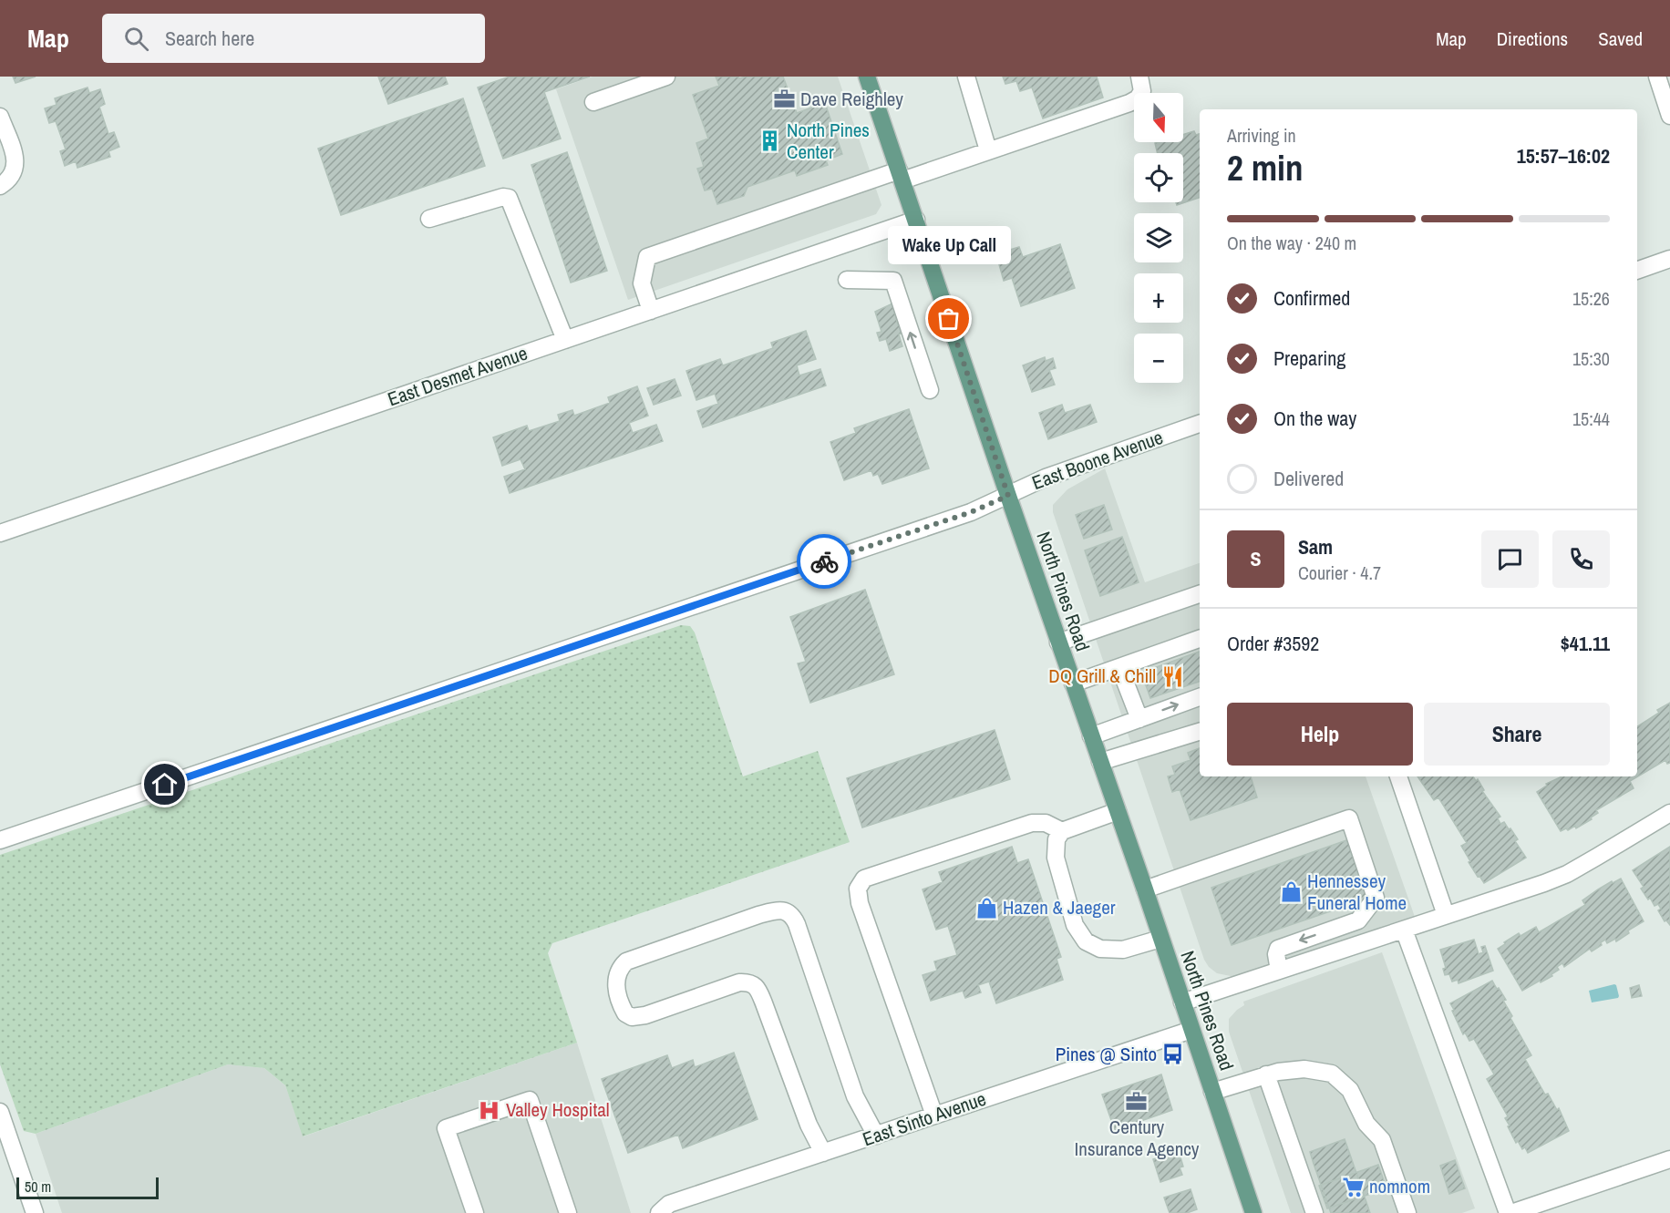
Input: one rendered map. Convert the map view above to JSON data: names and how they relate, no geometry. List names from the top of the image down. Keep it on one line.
{"streets":{"main road":["North Pines Road"],"street":["East Desmet Avenue","East Boone Avenue","East Sinto Avenue"]},"crossings":[["East Desmet Avenue","North Pines Road"],["East Boone Avenue","North Pines Road"],["North Pines Road","East Sinto Avenue"]],"places":{"office":["Dave Reighley","Century Insurance Agency"],"building":["North Pines Center"],"other":["Wake Up Call"],"restaurant":["DQ Grill & Chill"],"shop":["Hennessey Funeral Home","Hazen & Jaeger"],"bus stop":["Pines @ Sinto"],"hospital":["Valley Hospital"],"supermarket":["nomnom"]},"scale_bar":"50 m","north":"bottom","page":{"header":"Map","search":"Search here","nav":["Map","Directions","Saved"],"map_buttons":["+","−"],"heading":["2 min","Arriving in","15:57–16:02"],"panel":["Sam","Courier · 4.7","Order #3592","$41.11"],"bar":"On the way · 240 m","bubble":"Wake Up Call","list":[["Confirmed","15:26"],["Preparing","15:30"],["On the way","15:44"],"Delivered"],"round":"S","buttons":["Help","Share"],"scale":"50 m"}}
